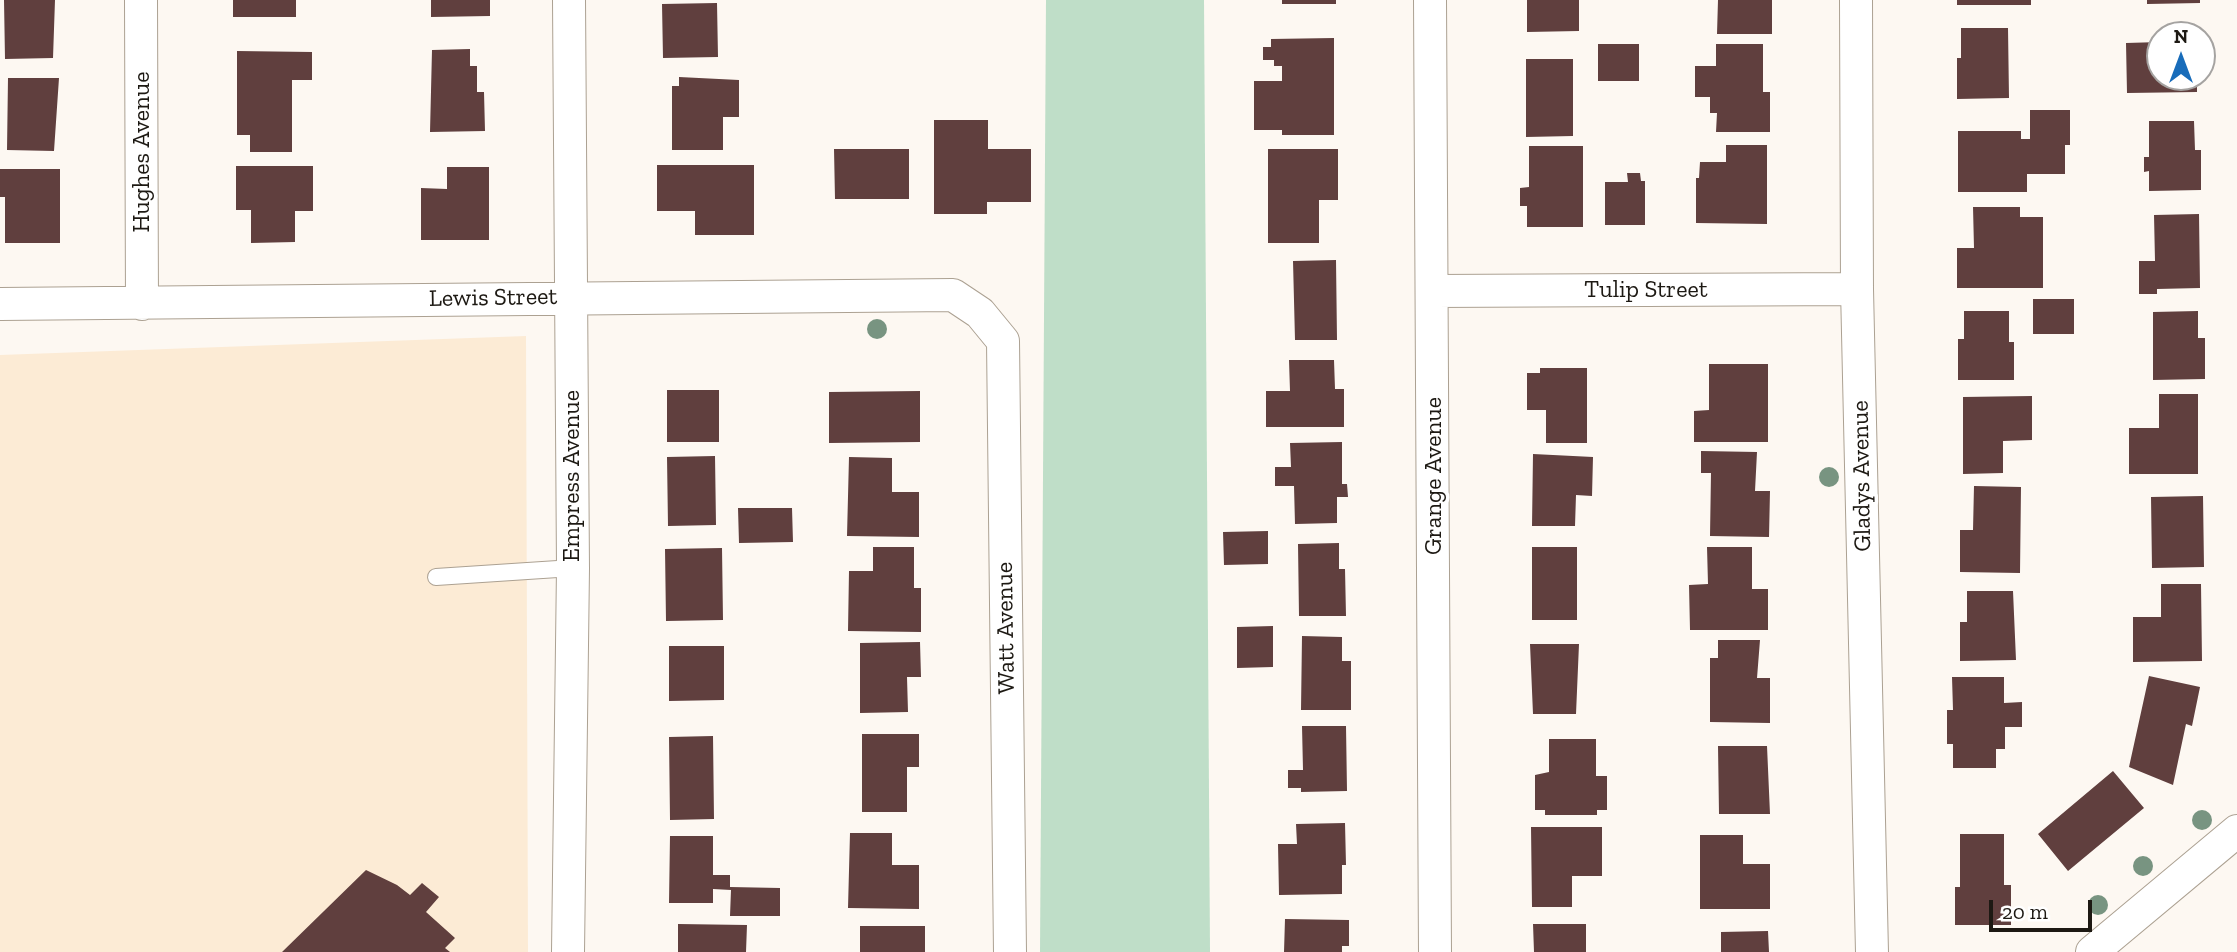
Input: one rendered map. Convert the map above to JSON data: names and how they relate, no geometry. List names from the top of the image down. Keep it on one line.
{"streets":{"street":["Hughes Avenue","Tulip Street","Lewis Street","Empress Avenue","Grange Avenue","Gladys Avenue","Watt Avenue"]},"crossings":[["Hughes Avenue","Lewis Street"],["Tulip Street","Grange Avenue"],["Tulip Street","Gladys Avenue"],["Lewis Street","Empress Avenue"],["Lewis Street","Watt Avenue"]],"scale_bar":"20 m","north":"top"}
